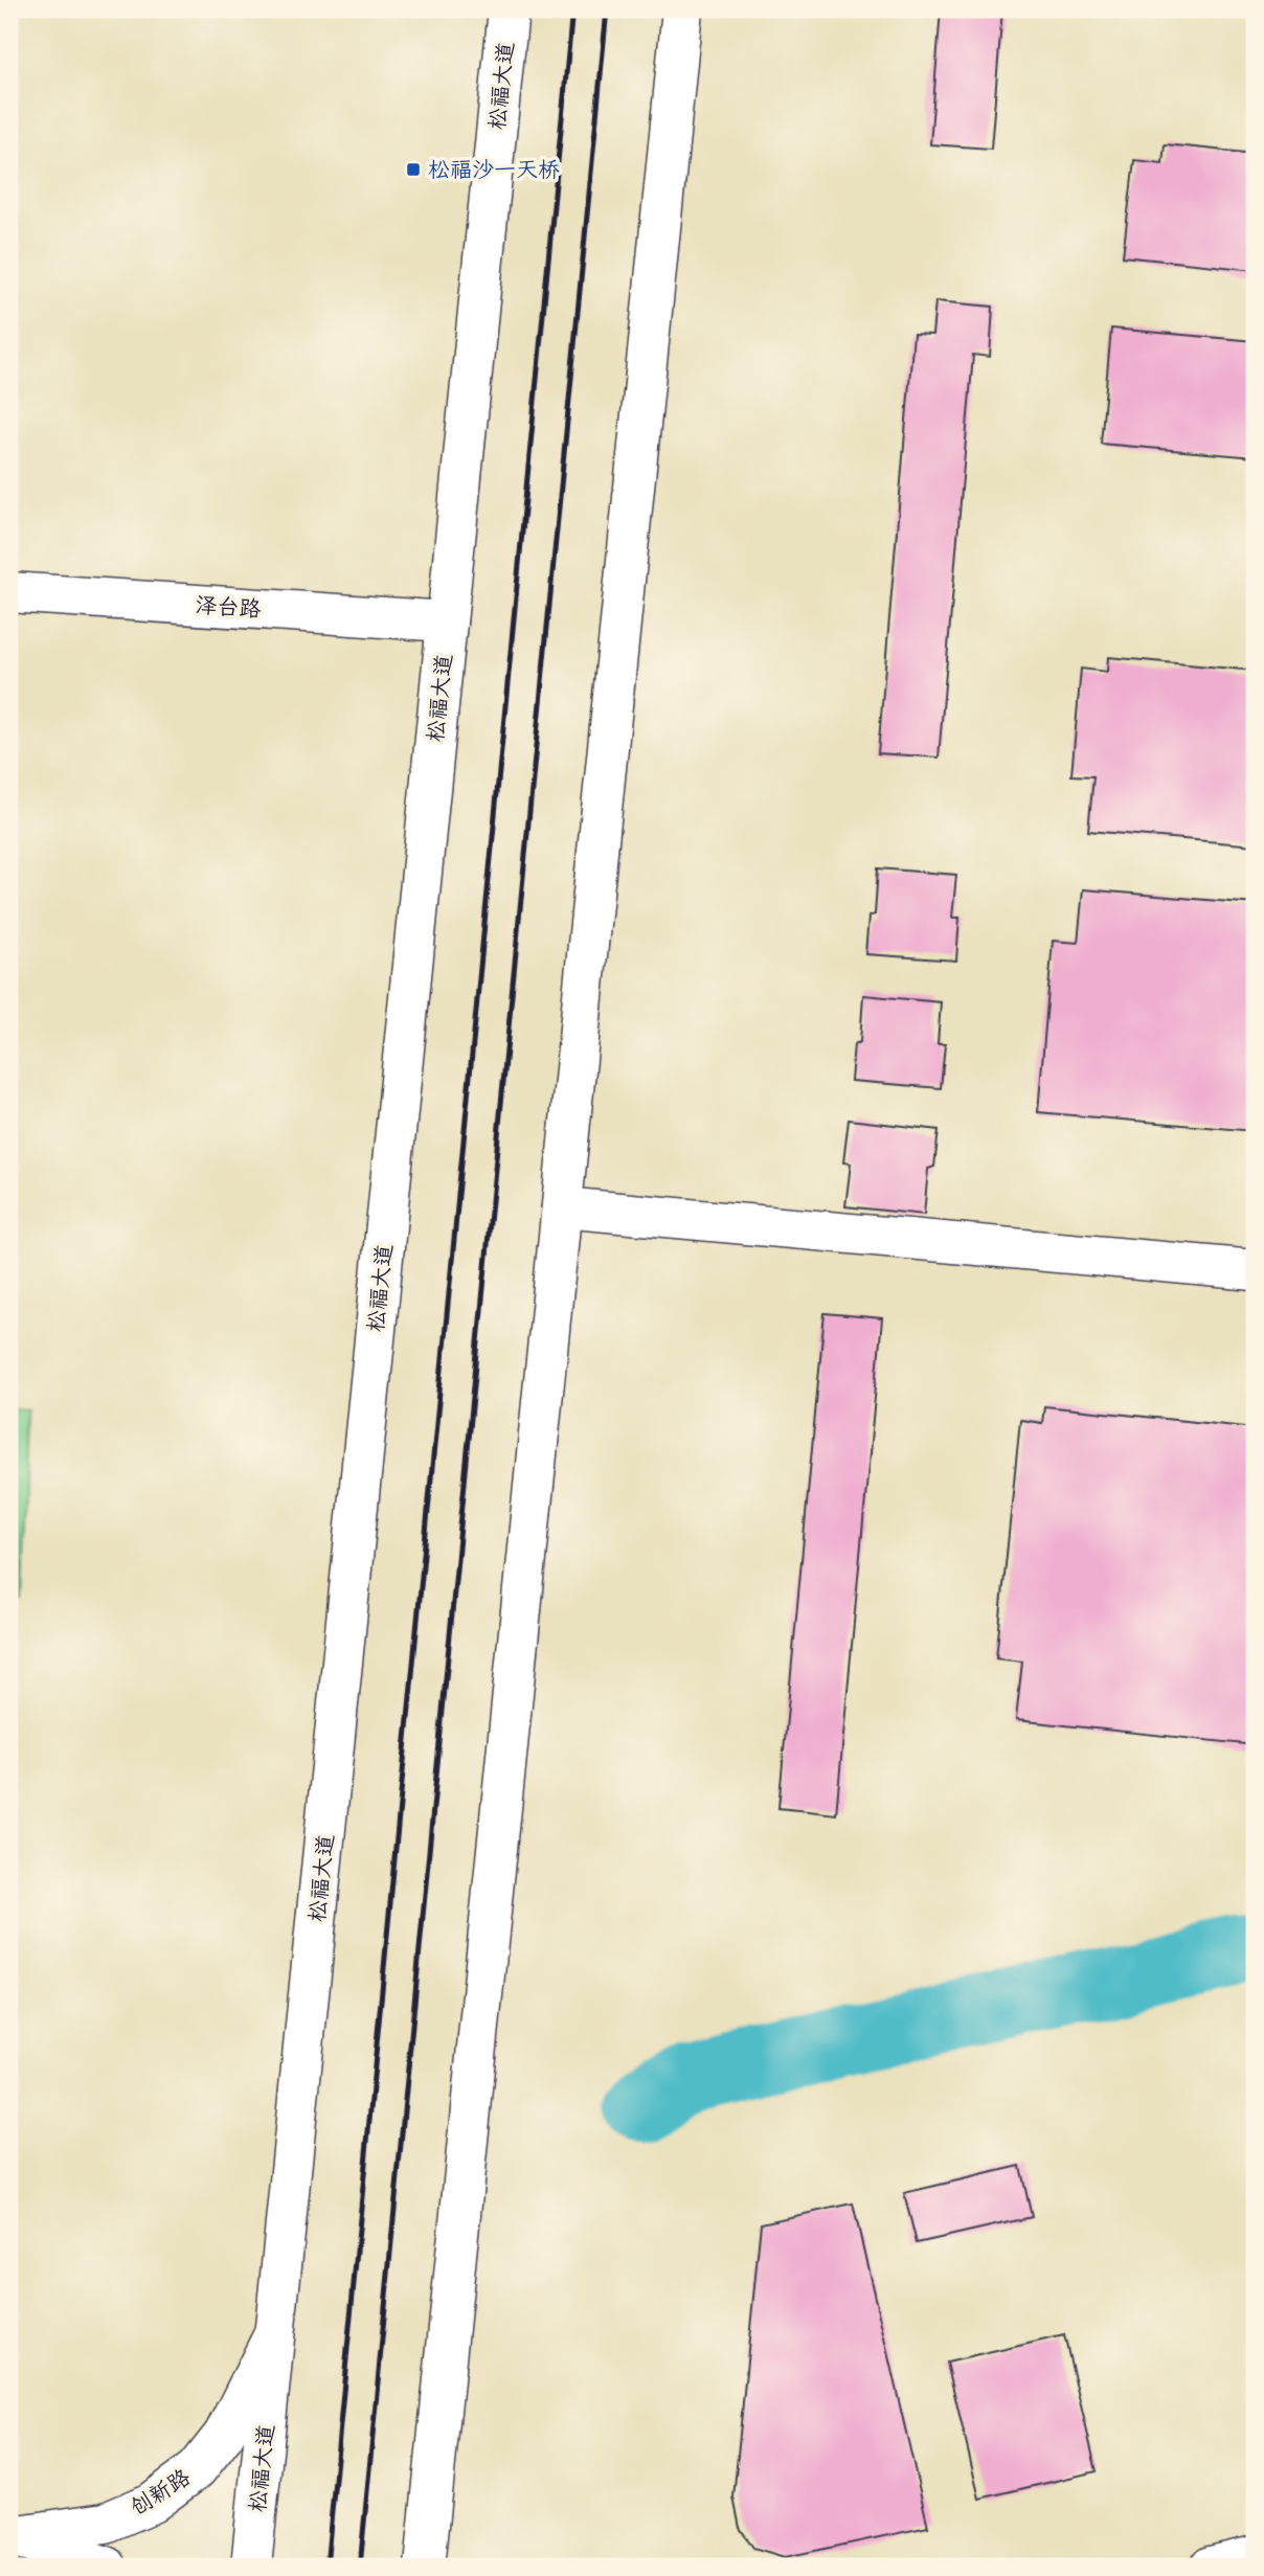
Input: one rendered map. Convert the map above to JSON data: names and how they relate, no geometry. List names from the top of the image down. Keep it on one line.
{"streets":{"main road":["松福大道","泽台路","创新路"]},"crossings":[["松福大道","泽台路"],["松福大道","创新路"]],"places":{"transit":["松福沙一天桥"]}}
